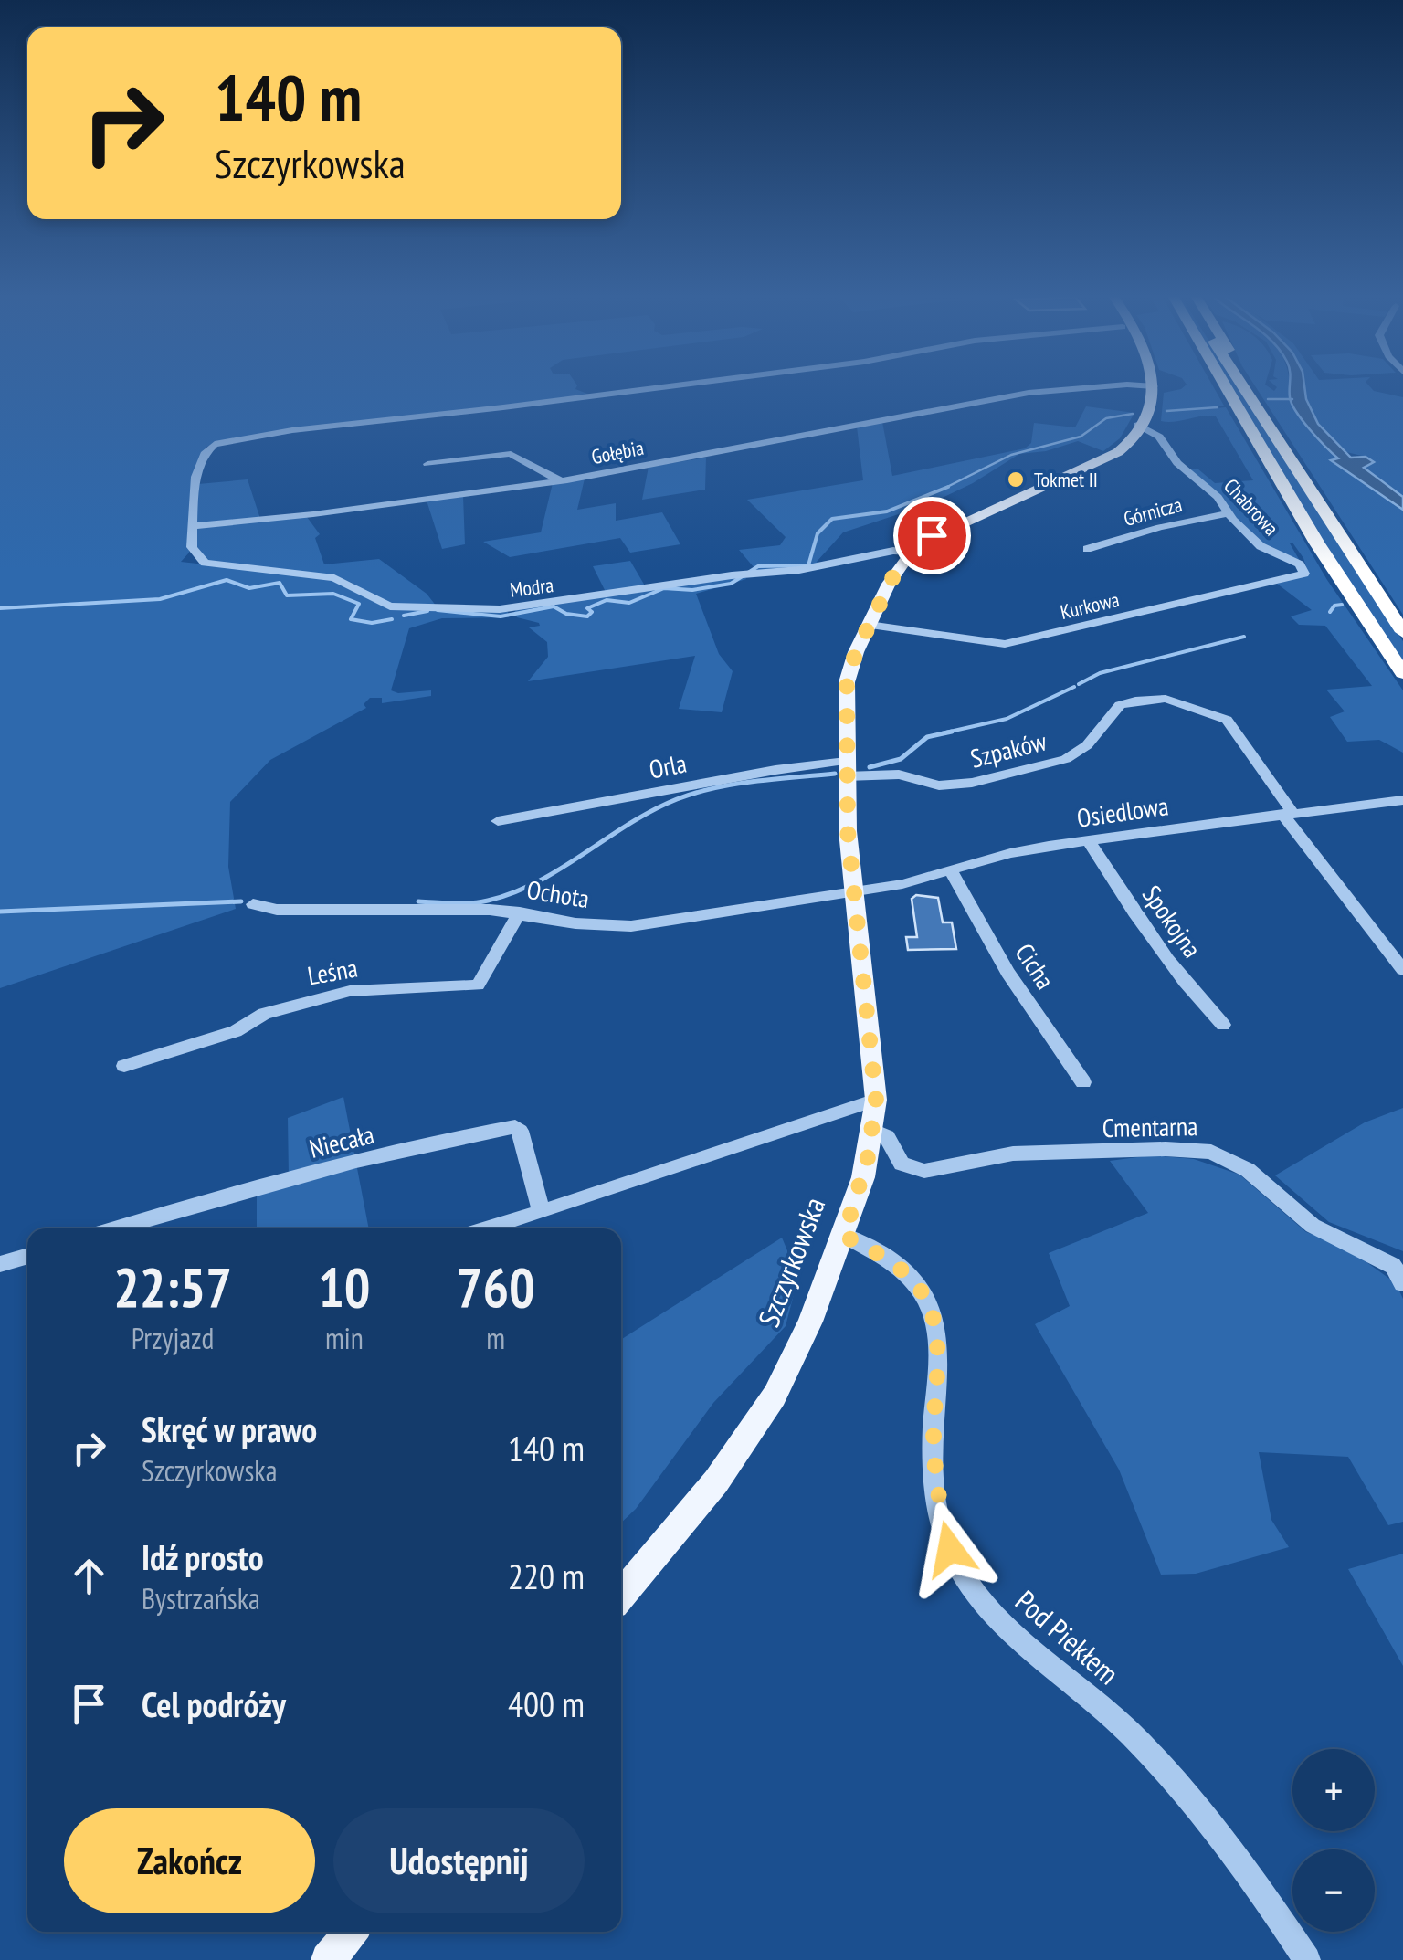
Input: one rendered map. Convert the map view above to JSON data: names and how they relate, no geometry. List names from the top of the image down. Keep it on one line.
{"streets":{"main road":["Szczyrkowska"],"street":["Gołębia","Chabrowa","Górnicza","Modra","Kurkowa","Szpaków","Orla","Osiedlowa","Ochota","Spokojna","Cicha","Leśna","Cmentarna","Niecała","Pod Piekłem"]},"crossings":[["Gołębia","Modra"],["Chabrowa","Górnicza"],["Chabrowa","Kurkowa"],["Modra","Szczyrkowska"],["Kurkowa","Szczyrkowska"],["Szpaków","Orla"],["Szpaków","Osiedlowa"],["Szpaków","Szczyrkowska"],["Orla","Szczyrkowska"],["Osiedlowa","Ochota"],["Osiedlowa","Spokojna"],["Osiedlowa","Cicha"],["Osiedlowa","Szczyrkowska"],["Ochota","Leśna"],["Ochota","Szczyrkowska"],["Cmentarna","Szczyrkowska"],["Szczyrkowska","Pod Piekłem"]],"places":["Tokmet II"],"page":{"turn":["140 m","Szczyrkowska"],"eta":["22:57","Przyjazd","10","min","760","m"],"list":[{"name":"Skręć w prawo","note":"Szczyrkowska","value":"140 m"},{"name":"Idź prosto","note":"Bystrzańska","value":"220 m"},{"name":"Cel podróży","value":"400 m"}],"map_buttons":["+","−"],"buttons":["Zakończ","Udostępnij"]}}
